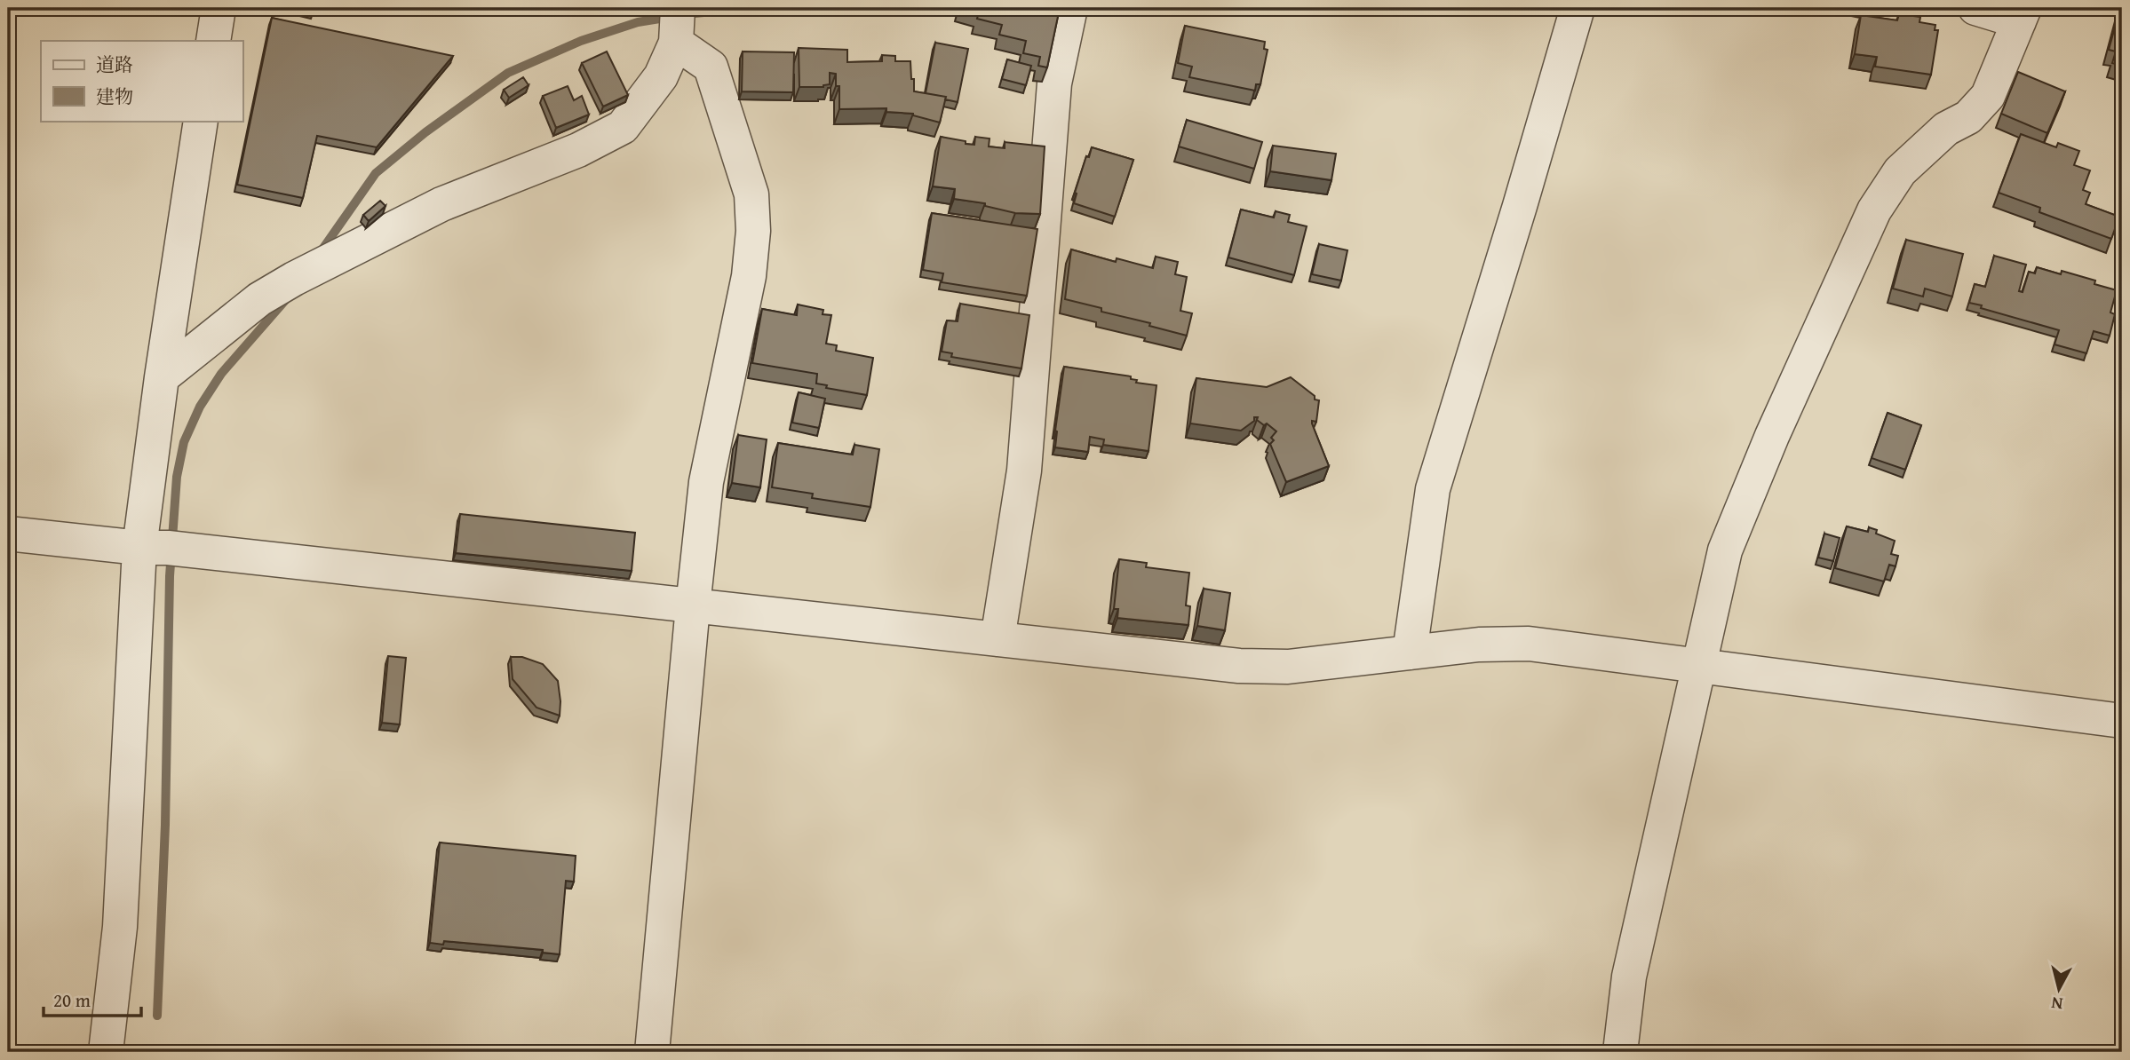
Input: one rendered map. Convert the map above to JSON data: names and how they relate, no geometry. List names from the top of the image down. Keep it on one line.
{"legend":["道路","建物"],"scale_bar":"20 m","north":"bottom"}
